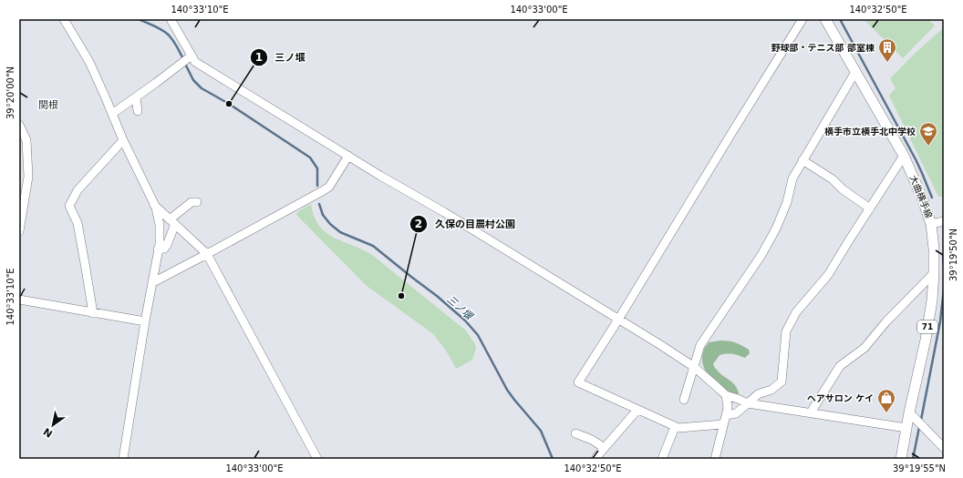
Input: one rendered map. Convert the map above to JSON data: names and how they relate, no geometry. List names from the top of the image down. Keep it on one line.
{"streets":{"main road":["大曲横手線","71"]},"districts":["関根"],"water":["三ノ堰"],"places":{"building":["野球部・テニス部 部室棟"],"other":["三ノ堰","久保の目農村公園"],"school or university":["横手市立横手北中学校"],"shop":["ヘアサロン ケイ"]},"north":"bottom left","coordinates":["140°33'10\"E","140°33'00\"E","140°32'50\"E","39°20'00\"N","39°19'50\"N","39°19'55\"N"]}
